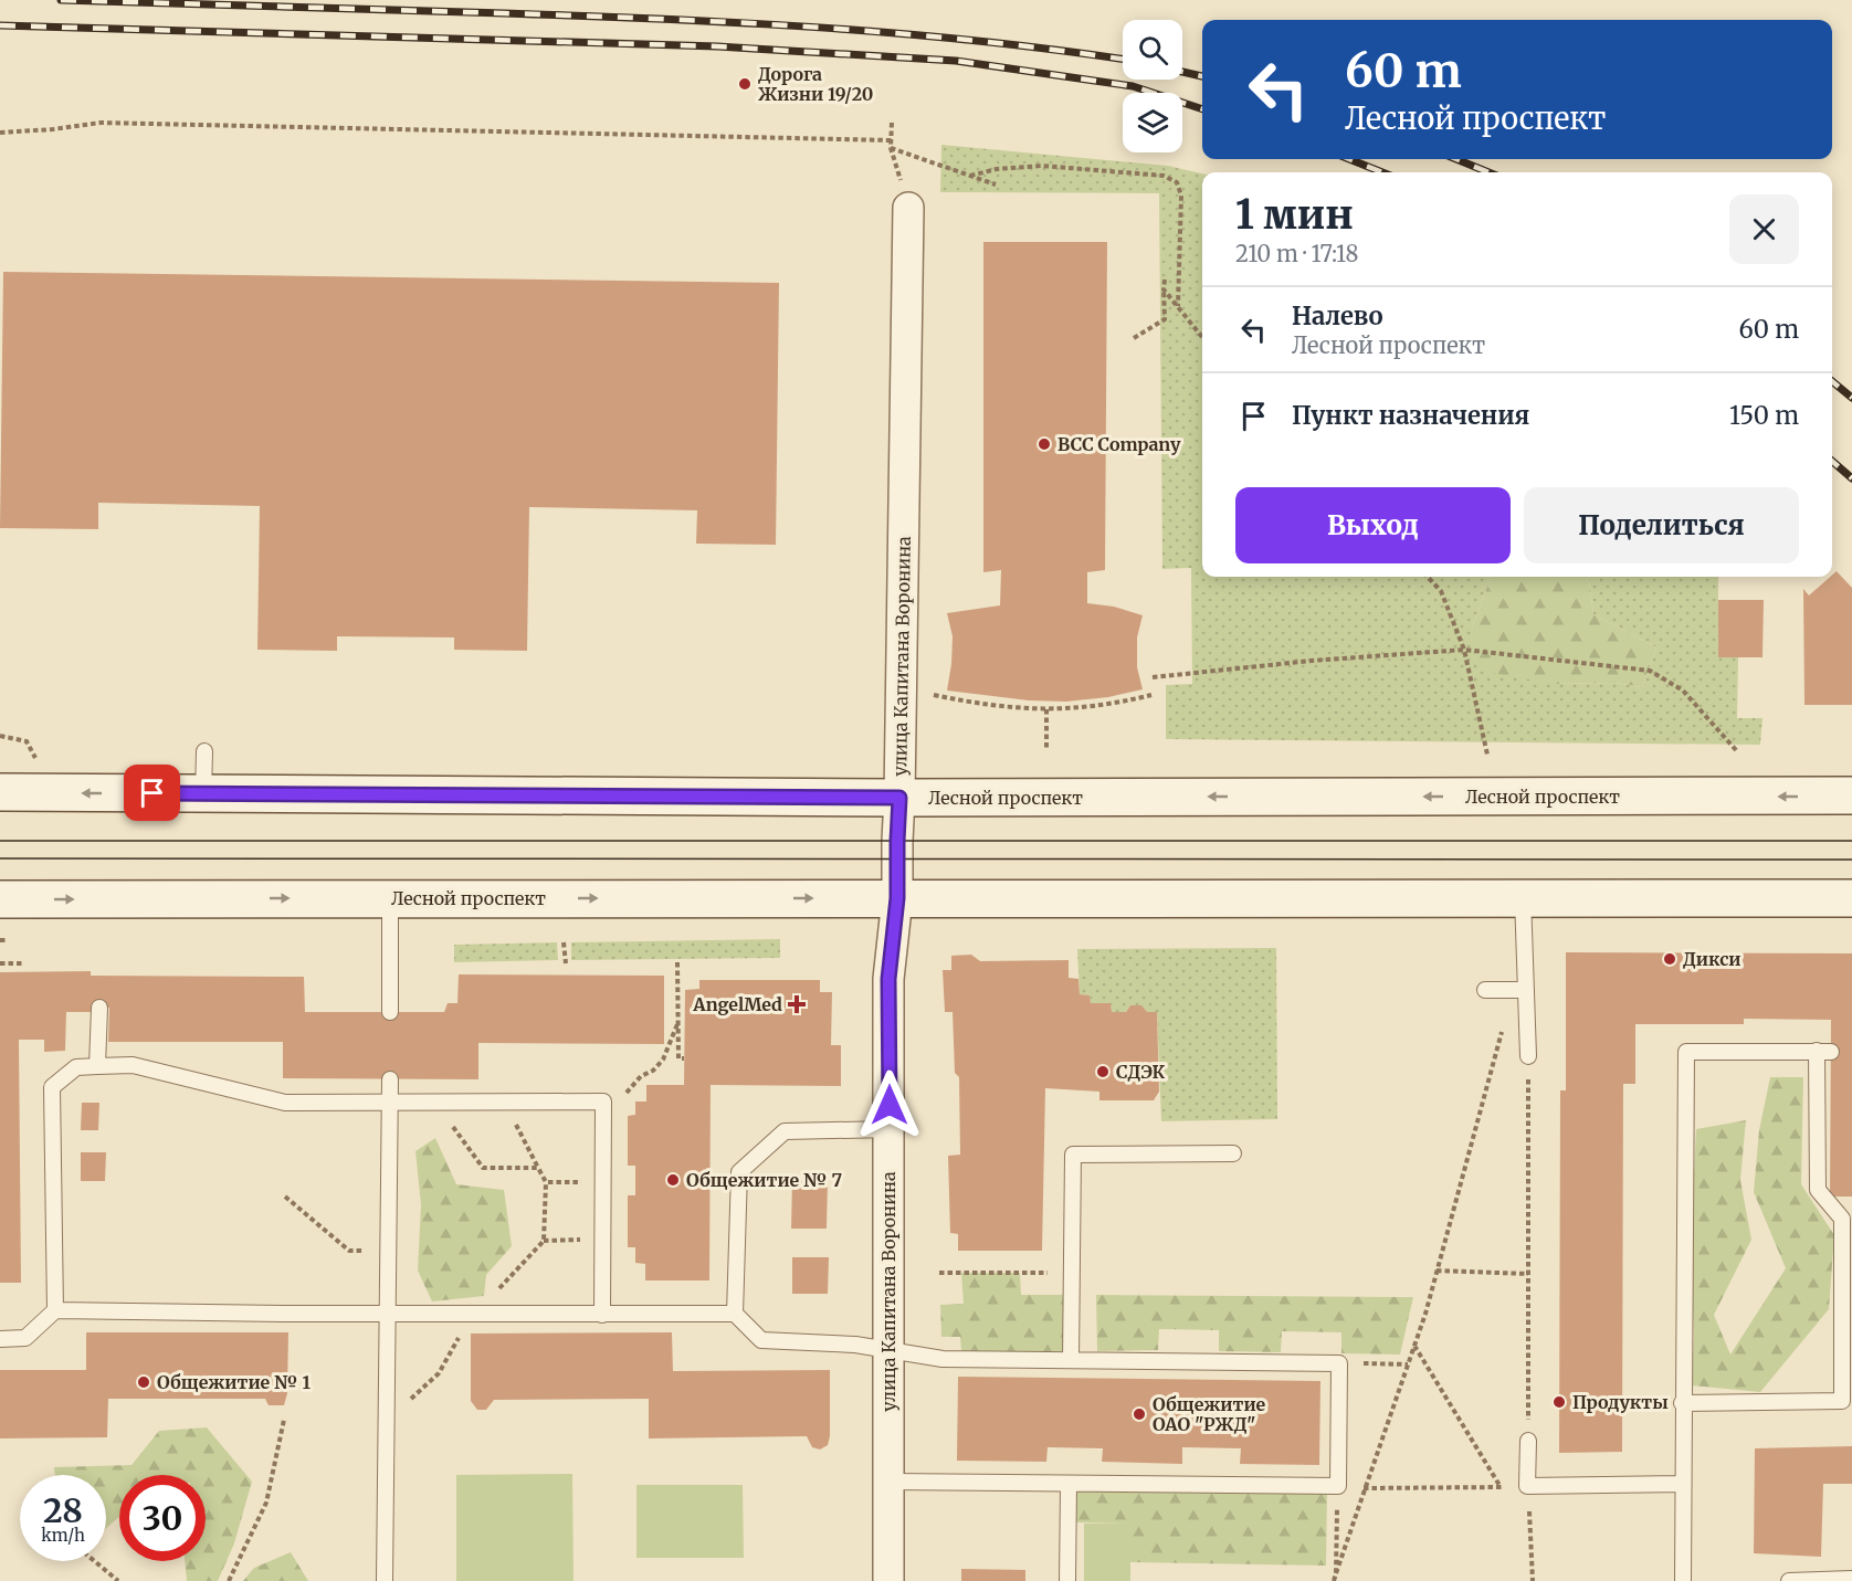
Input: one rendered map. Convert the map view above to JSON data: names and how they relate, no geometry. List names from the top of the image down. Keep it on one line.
{"streets":{"main road":["Лесной проспект"],"street":["улица Капитана Воронина"]},"crossings":[["улица Капитана Воронина","Лесной проспект"]],"places":{"other":["Дорога Жизни 19/20","BCC Company","Дикси","СДЭК","Общежитие № 7","Общежитие № 1","Продукты","Общежитие ОАО \"РЖД\""],"health":["AngelMed"]},"page":{"turn":["60 m","Лесной проспект"],"heading":["1 мин","210 m · 17:18"],"list":[{"name":"Налево","note":"Лесной проспект","value":"60 m"},{"name":"Пункт назначения","value":"150 m"}],"buttons":["Выход","Поделиться"],"speed":"28 km/h","limit":"30"}}
